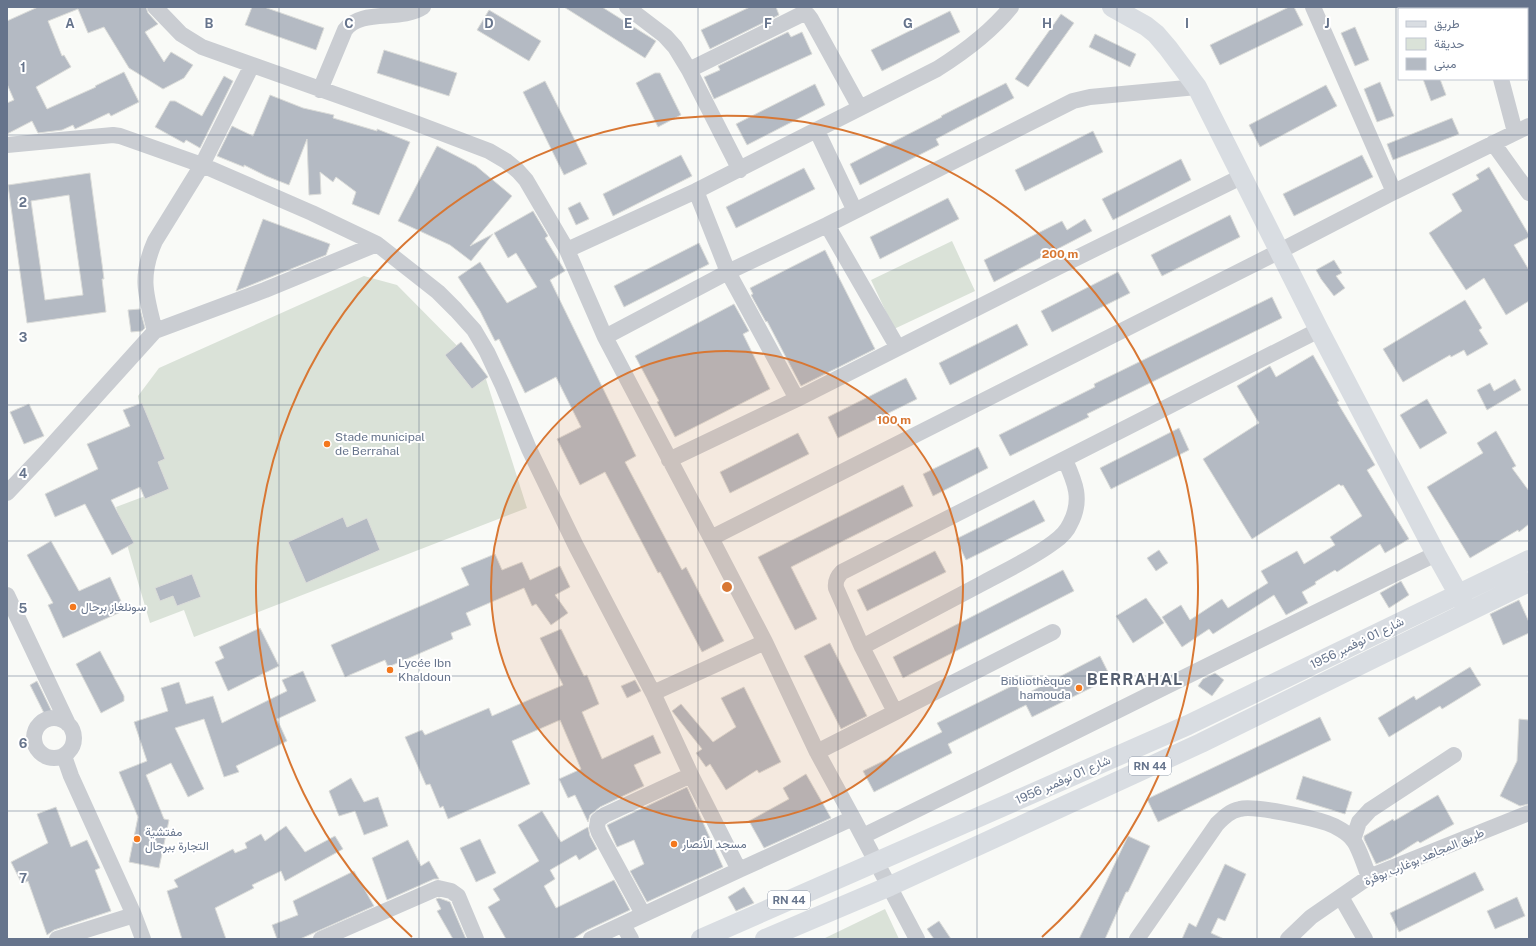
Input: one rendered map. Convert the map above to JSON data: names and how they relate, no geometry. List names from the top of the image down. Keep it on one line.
{"streets":{"main road":["شارع 01 نوفمبر 1956","RN 44"],"street":["طريق المجاهد بوغارب بوقرة"]},"districts":["BERRAHAL"],"places":["Stade municipal de Berrahal","سونلغاز برحال","Lycée Ibn Khaldoun","Bibliothèque hamouda","مفتشية التجارة ببرحال","مسجد الأنصار"],"legend":["طريق","حديقة","مبنى"],"grid":{"columns":["A","B","C","D","E","F","G","H","I","J"],"rows":["1","2","3","4","5","6","7"]},"rings":["200 m","100 m"]}
